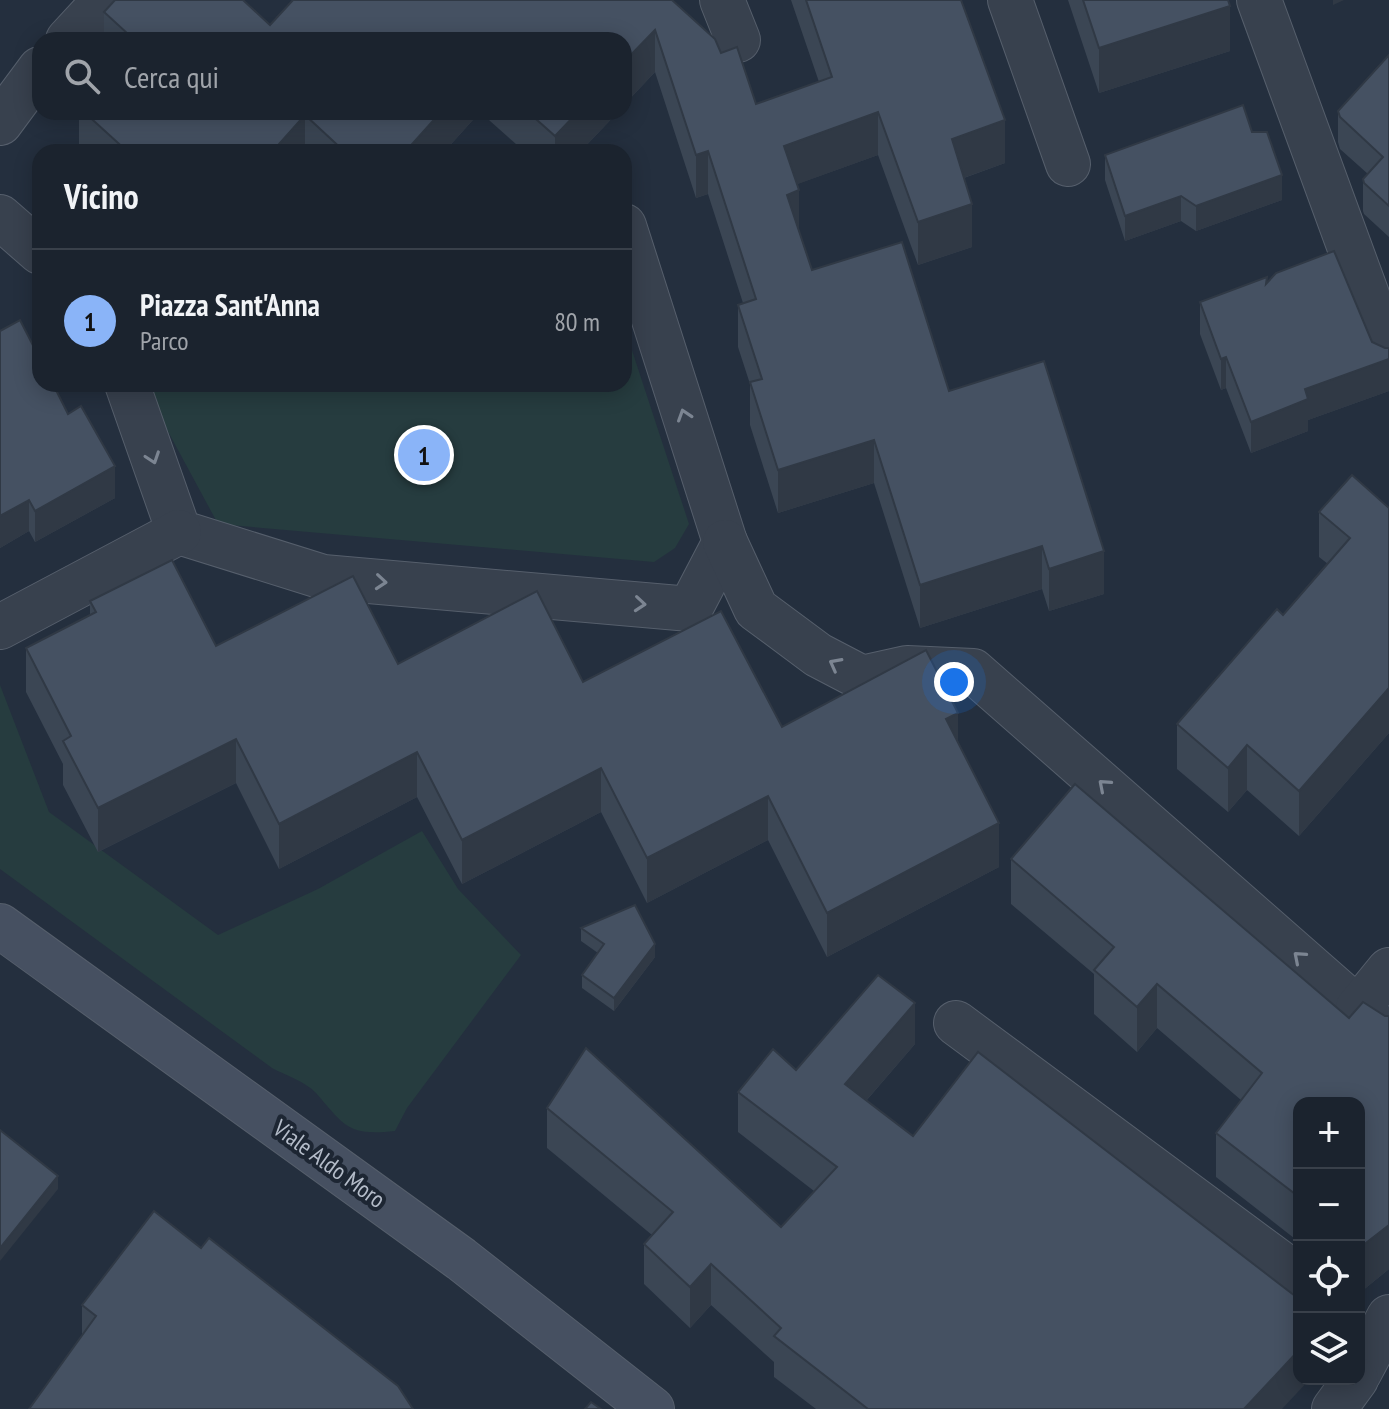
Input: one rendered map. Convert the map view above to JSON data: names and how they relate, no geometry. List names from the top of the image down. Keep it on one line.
{"streets":{"main road":["Viale Aldo Moro"]},"page":{"search":"Cerca qui","heading":"Vicino","list":[{"mark":"1","name":"Piazza Sant'Anna","note":"Parco","value":"80 m"}],"pins":"1","map_buttons":["+","−"]}}
